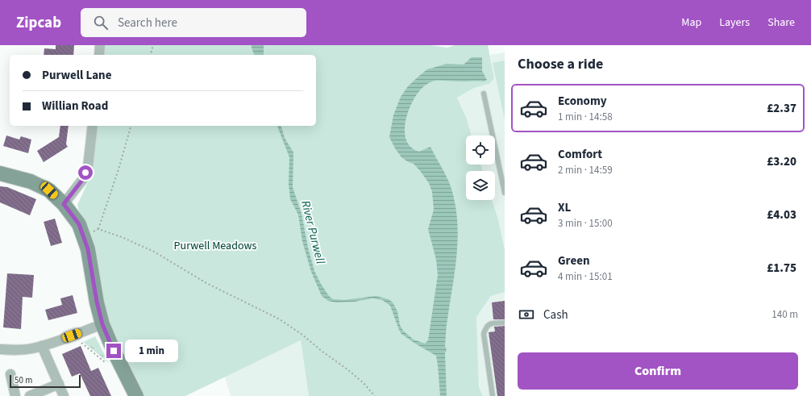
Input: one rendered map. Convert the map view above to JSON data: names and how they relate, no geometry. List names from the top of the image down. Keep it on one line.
{"water":["River Purwell"],"parks":["Purwell Meadows"],"scale_bar":"50 m","page":{"header":"Zipcab","search":"Search here","nav":["Map","Layers","Share"],"heading":"Choose a ride","banner":["Purwell Lane","Willian Road"],"list":[{"name":"Economy","note":"1 min · 14:58","value":"£2.37"},{"name":"Comfort","note":"2 min · 14:59","value":"£3.20"},{"name":"XL","note":"3 min · 15:00","value":"£4.03"},{"name":"Green","note":"4 min · 15:01","value":"£1.75"}],"pay":["Cash","140 m"],"bubble":"1 min","buttons":"Confirm","scale":"50 m"}}
